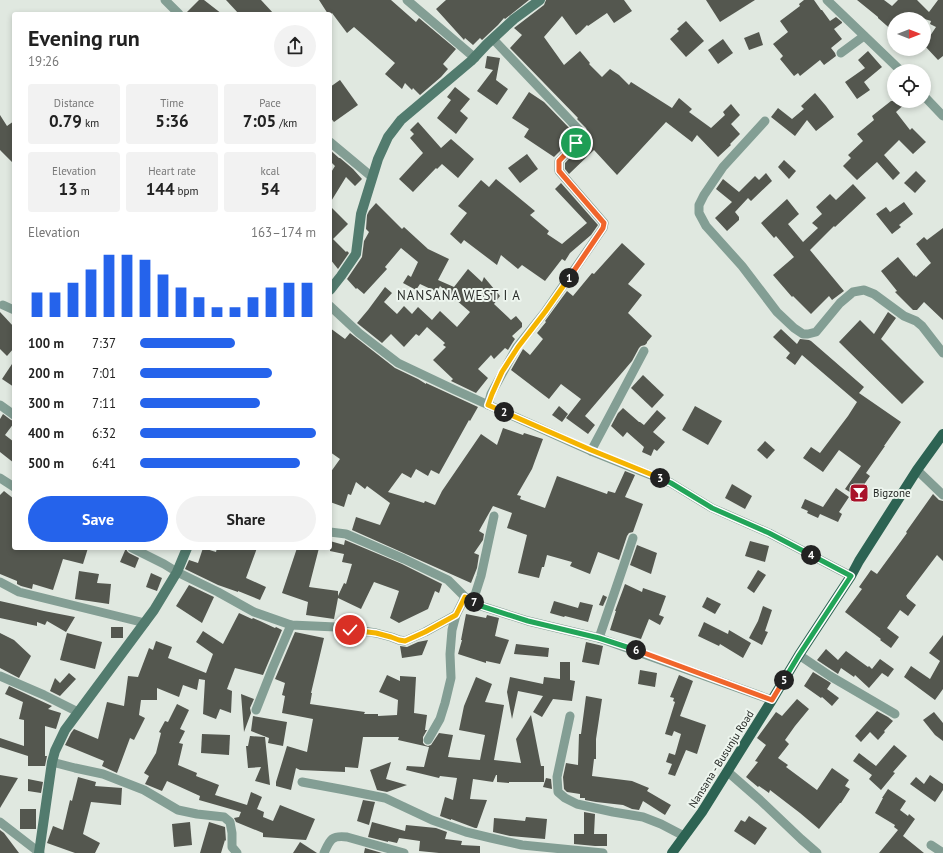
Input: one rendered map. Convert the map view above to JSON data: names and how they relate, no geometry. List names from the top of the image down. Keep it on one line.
{"streets":{"main road":["Nansana - Busunju Road"]},"districts":["NANSANA WEST I A"],"places":{"bar":["Bigzone"]},"north":"right","page":{"heading":["Evening run","19:26"],"stats":[["Distance","0.79 km"],["Time","5:36"],["Pace","7:05 /km"],["Elevation","13 m"],["Heart rate","144 bpm"],["kcal","54"]],"chart":["Elevation","163–174 m"],"pins":["1","2","3","4","7","6","5"],"list":[{"name":"100 m","note":"7:37"},{"name":"200 m","note":"7:01"},{"name":"300 m","note":"7:11"},{"name":"400 m","note":"6:32"},{"name":"500 m","note":"6:41"}],"buttons":["Save","Share"]}}
